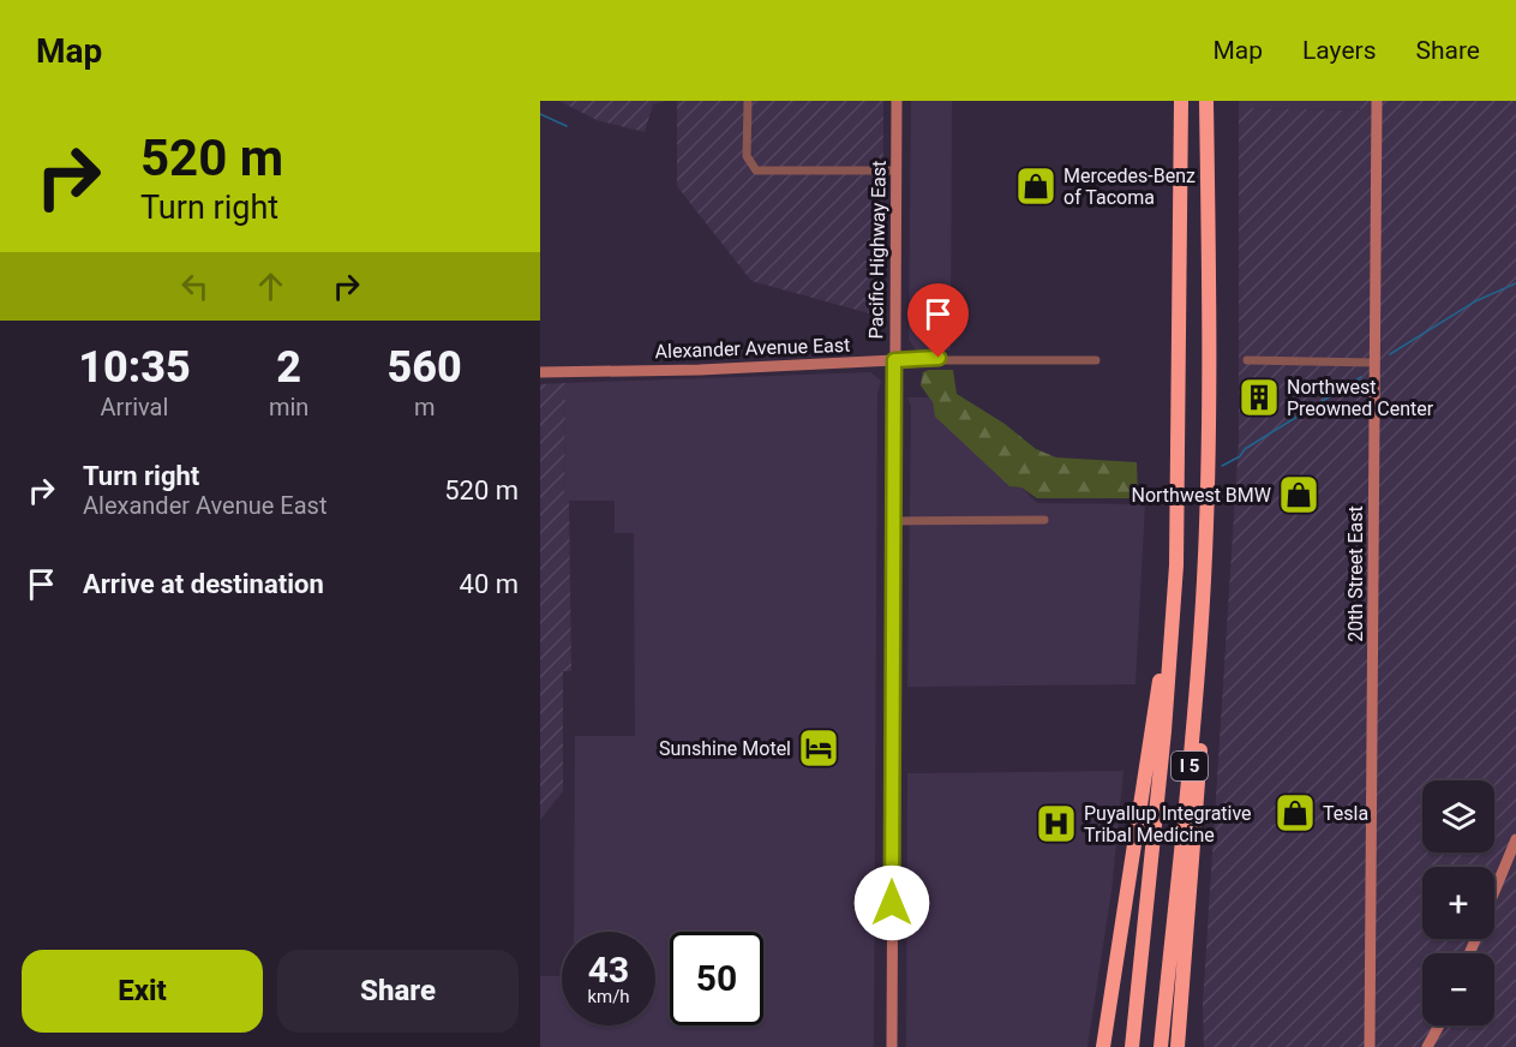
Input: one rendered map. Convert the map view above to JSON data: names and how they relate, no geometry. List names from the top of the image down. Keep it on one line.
{"streets":{"highway":["I 5"],"main road":["Pacific Highway East","Alexander Avenue East","20th Street East"]},"crossings":[["Pacific Highway East","Alexander Avenue East"]],"places":{"shop":["Mercedes-Benz of Tacoma","Northwest BMW","Tesla"],"building":["Northwest Preowned Center"],"hotel":["Sunshine Motel"],"hospital":["Puyallup Integrative Tribal Medicine"]},"page":{"header":"Map","nav":["Map","Layers","Share"],"turn":["520 m","Turn right"],"eta":["10:35","Arrival","2","min","560","m"],"list":[{"name":"Turn right","note":"Alexander Avenue East","value":"520 m"},{"name":"Arrive at destination","value":"40 m"}],"map_buttons":["+","−"],"speed":"43 km/h","limit":"50","buttons":["Exit","Share"]}}
